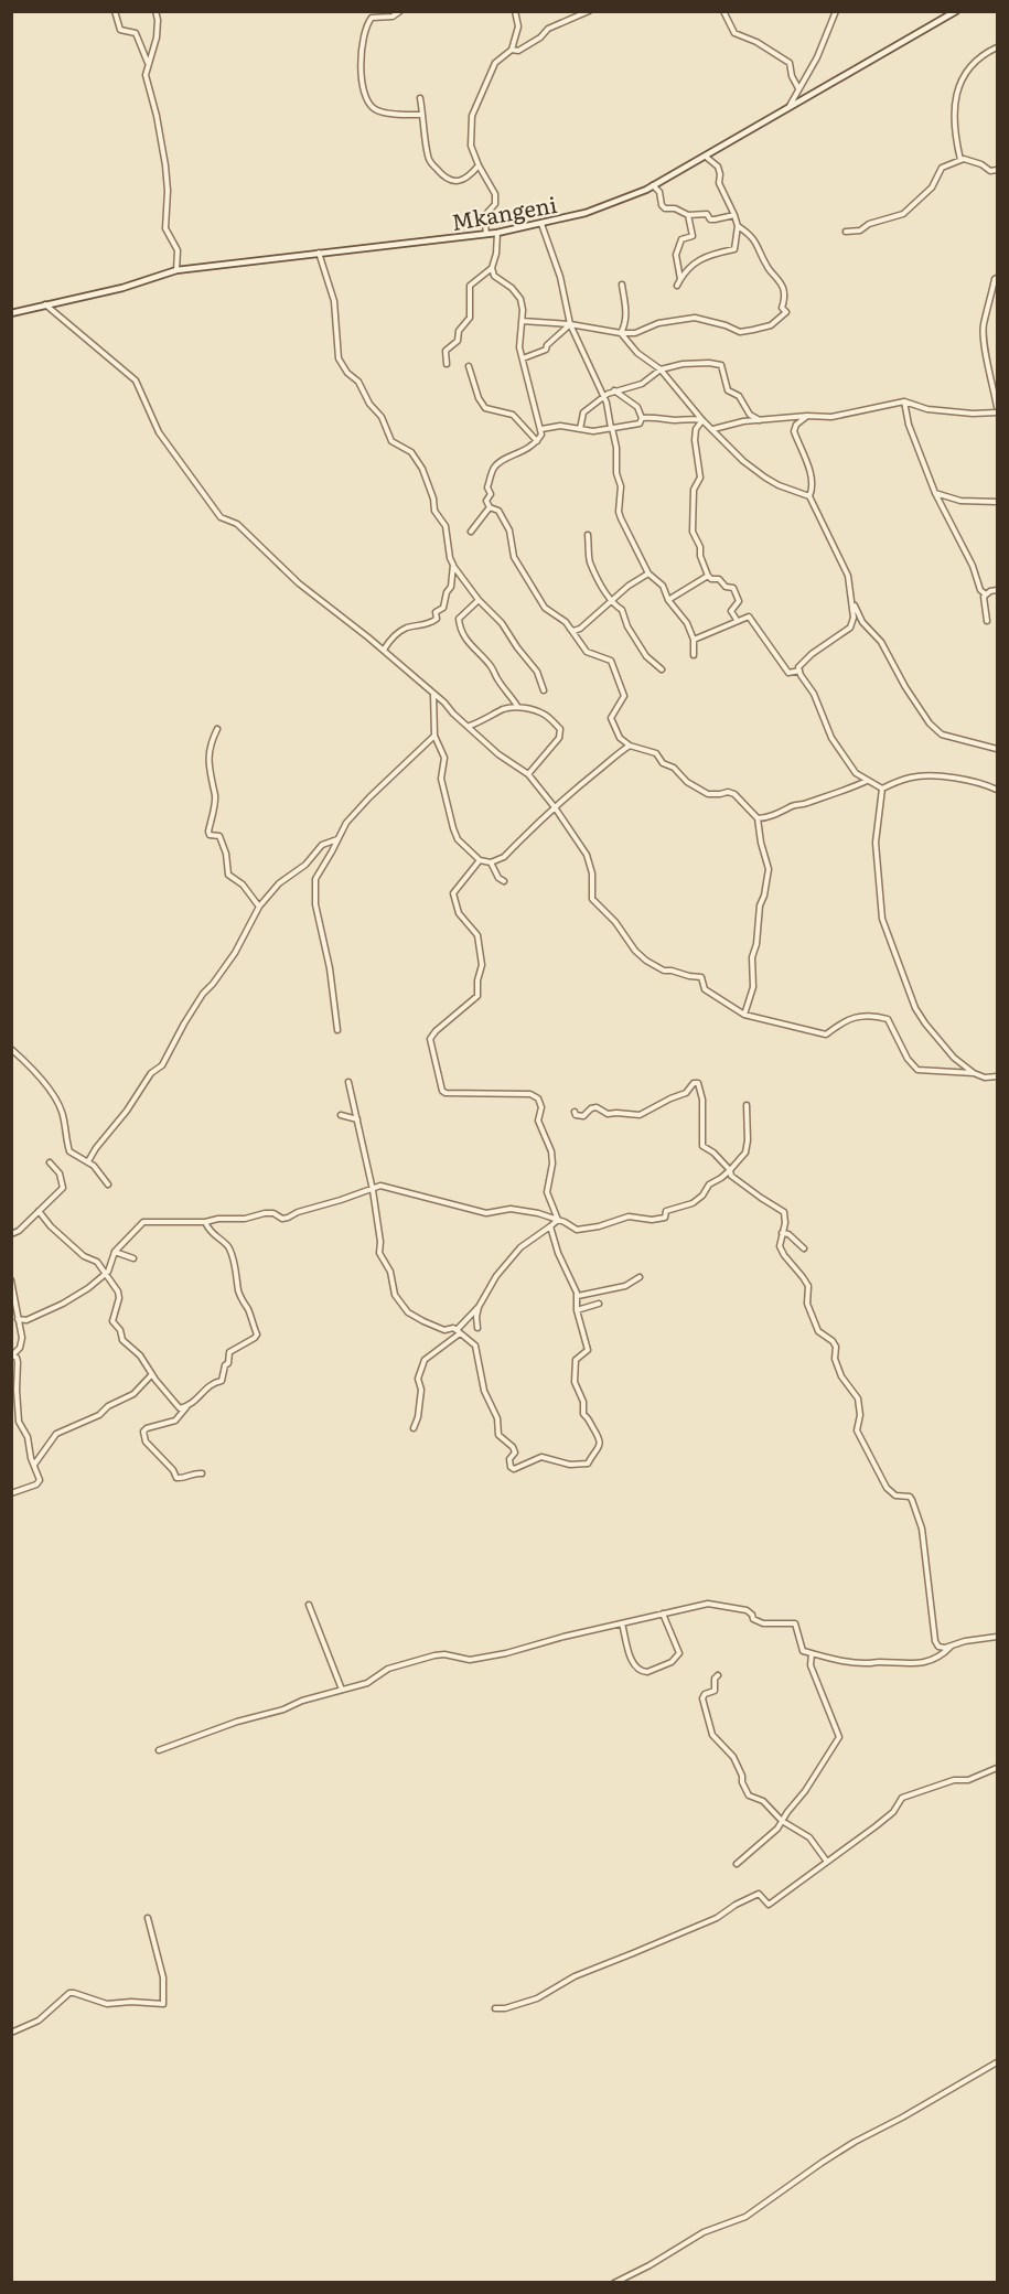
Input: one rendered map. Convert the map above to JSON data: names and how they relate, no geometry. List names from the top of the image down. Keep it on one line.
{"streets":{"street":["Mkangeni"]}}
